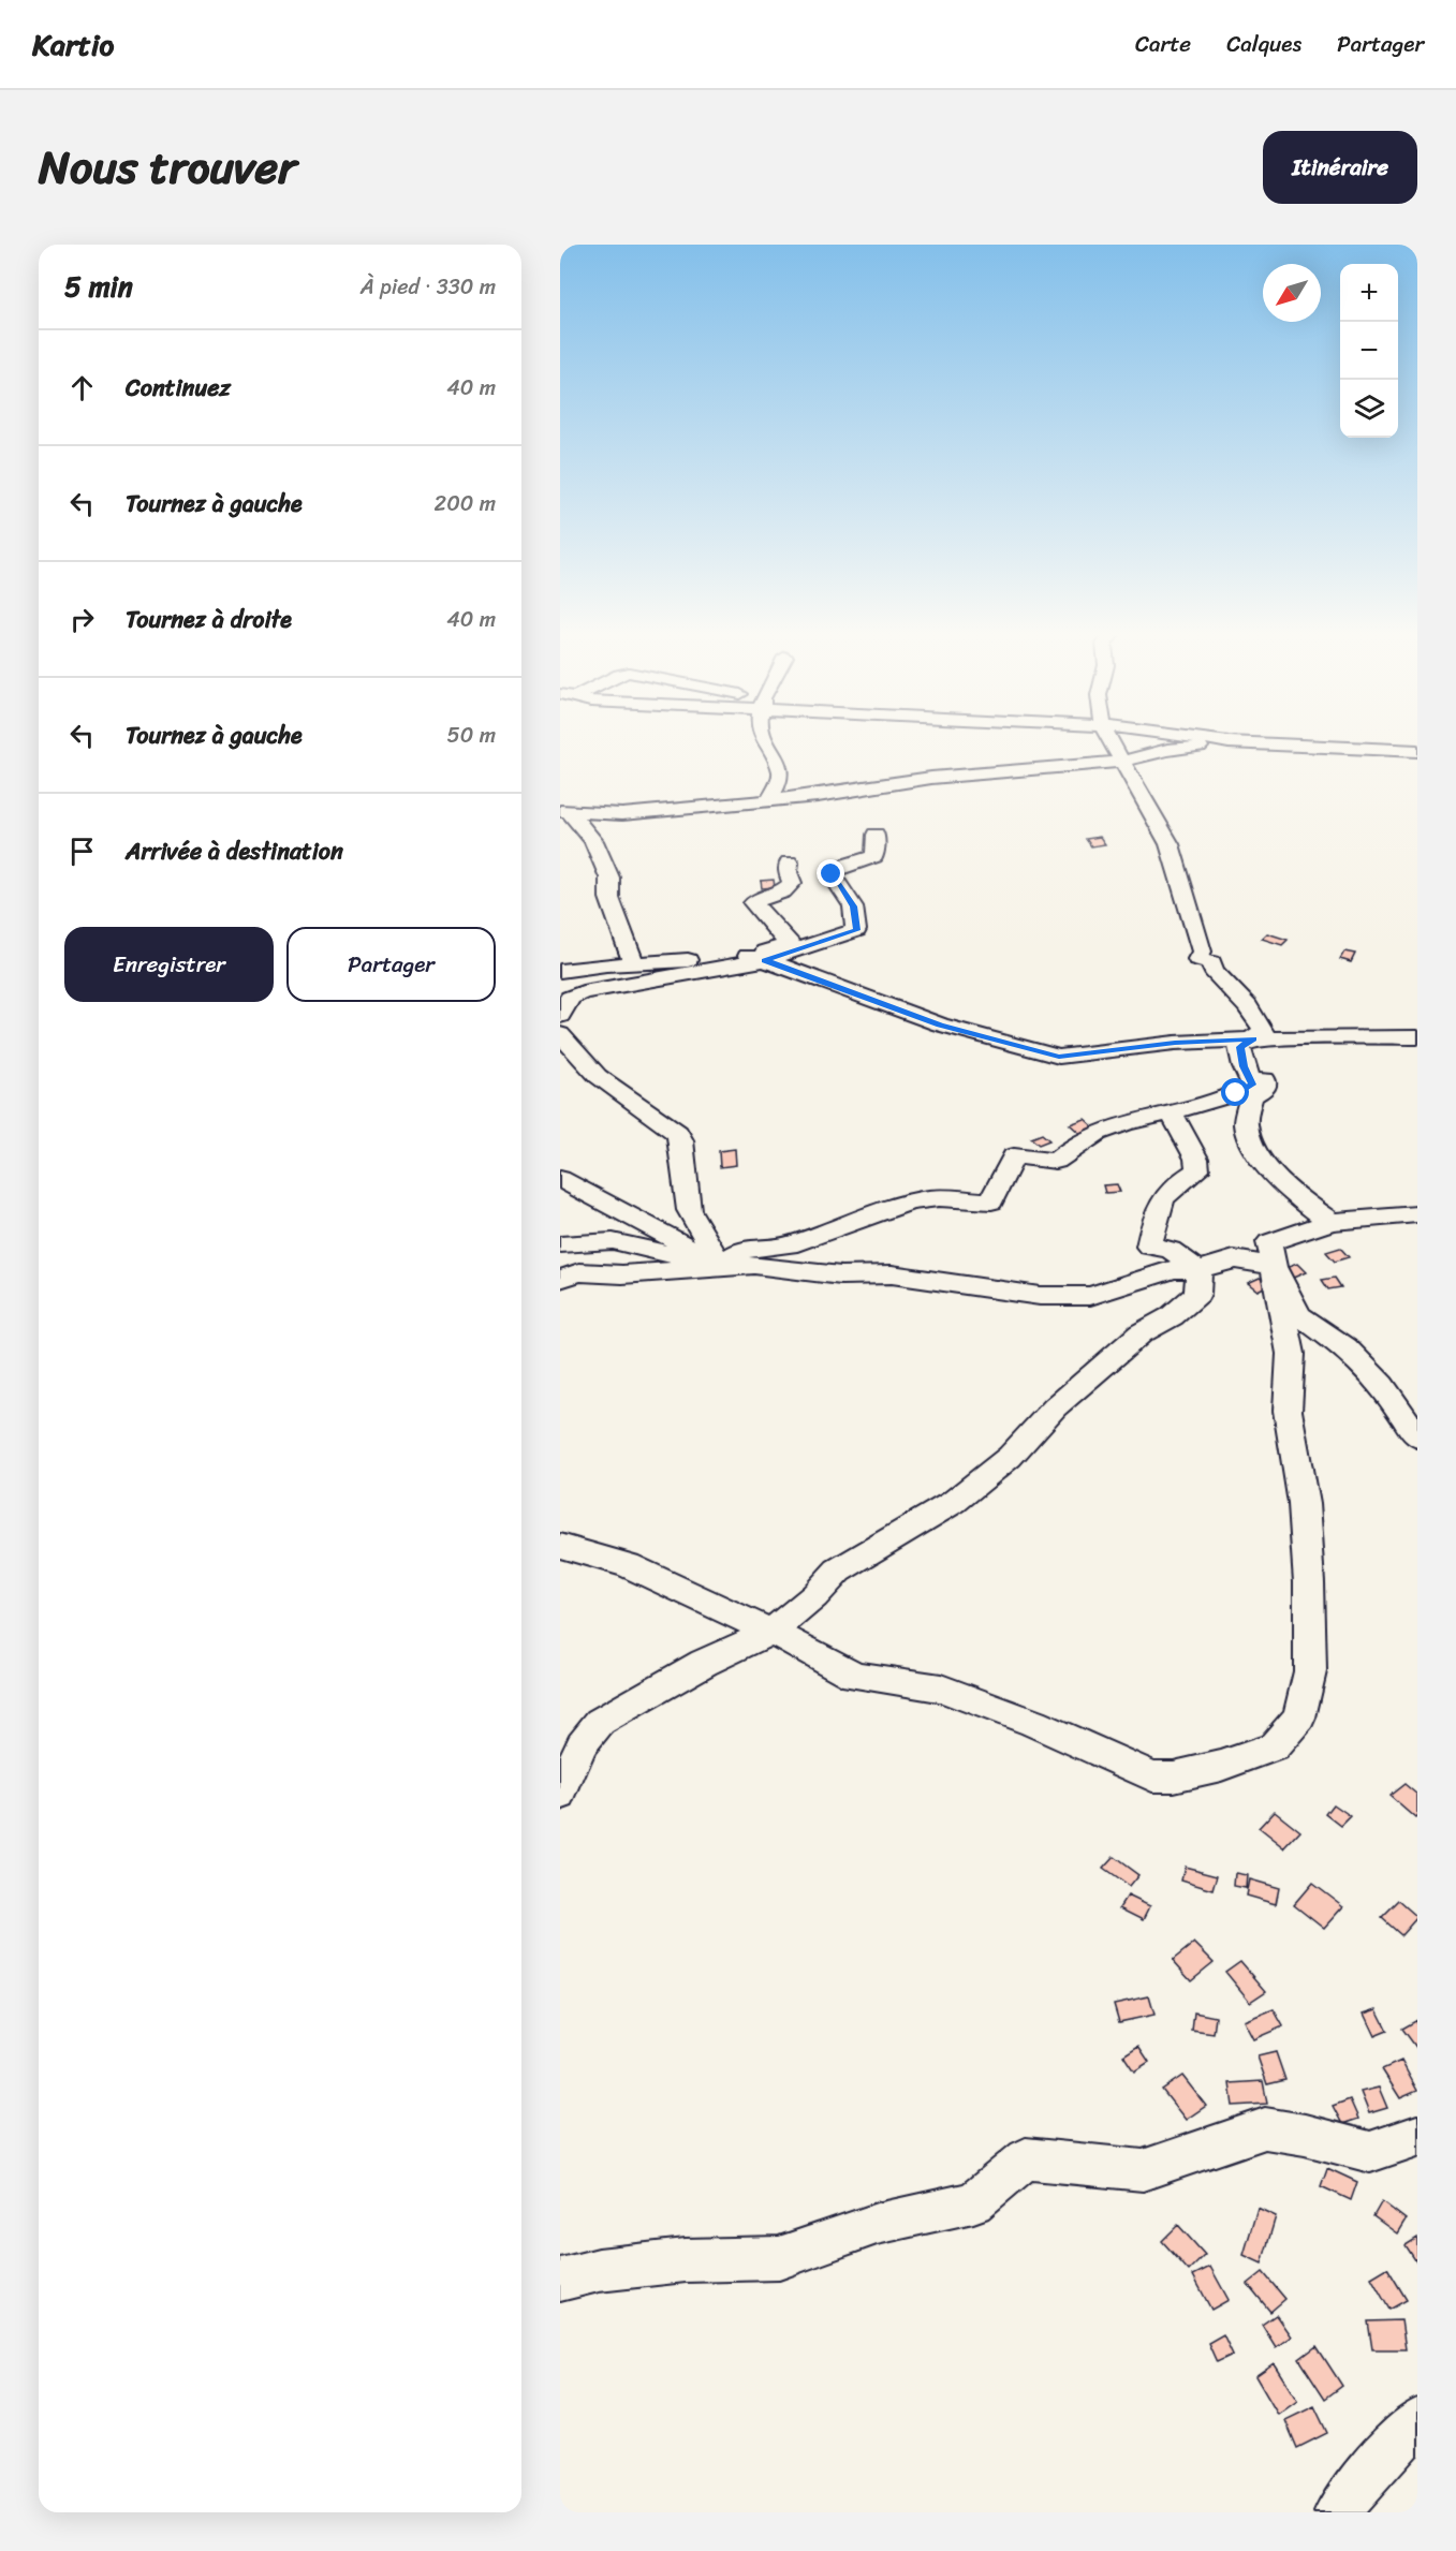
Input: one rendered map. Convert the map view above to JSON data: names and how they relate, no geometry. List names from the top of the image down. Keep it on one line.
{"north":"bottom left","page":{"header":"Kartio","nav":["Carte","Calques","Partager"],"title":"Nous trouver","buttons":["Itinéraire",["Enregistrer","Partager"]],"heading":["5 min","À pied · 330 m"],"map_buttons":["+","−"],"list":[["Continuez","40 m"],["Tournez à gauche","200 m"],["Tournez à droite","40 m"],["Tournez à gauche","50 m"],"Arrivée à destination"]}}
